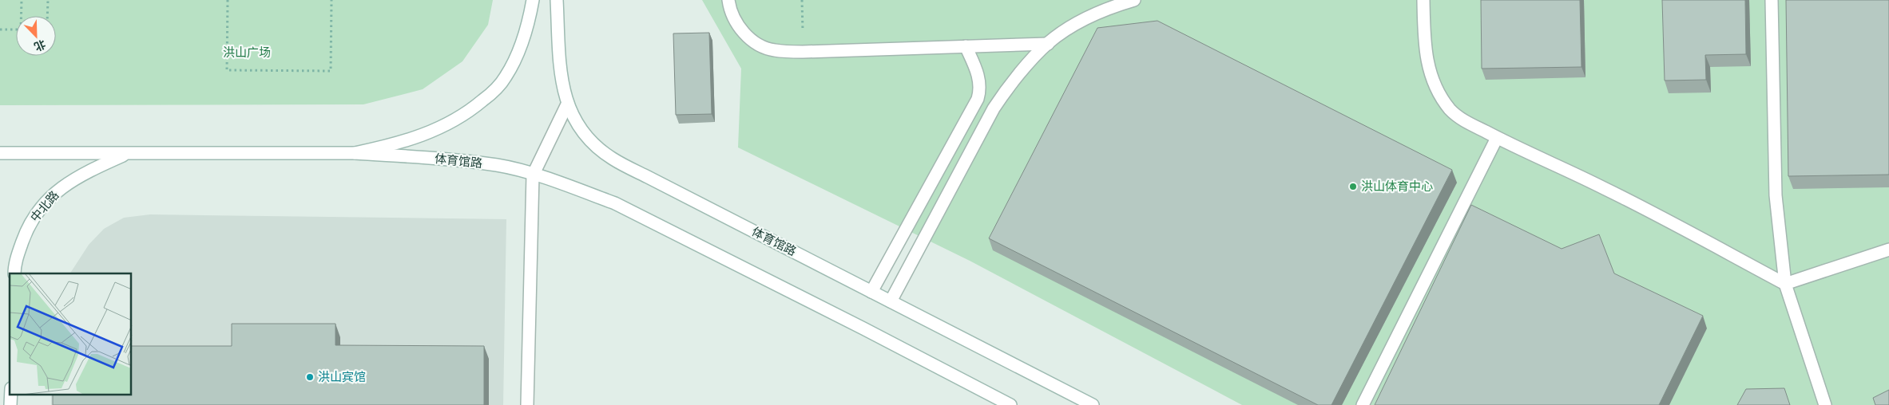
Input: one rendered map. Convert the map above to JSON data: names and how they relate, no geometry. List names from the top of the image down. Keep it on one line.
{"streets":{"main road":["体育馆路","中北路"]},"parks":["洪山广场"],"places":["洪山体育中心","洪山宾馆"],"north":"bottom right"}
